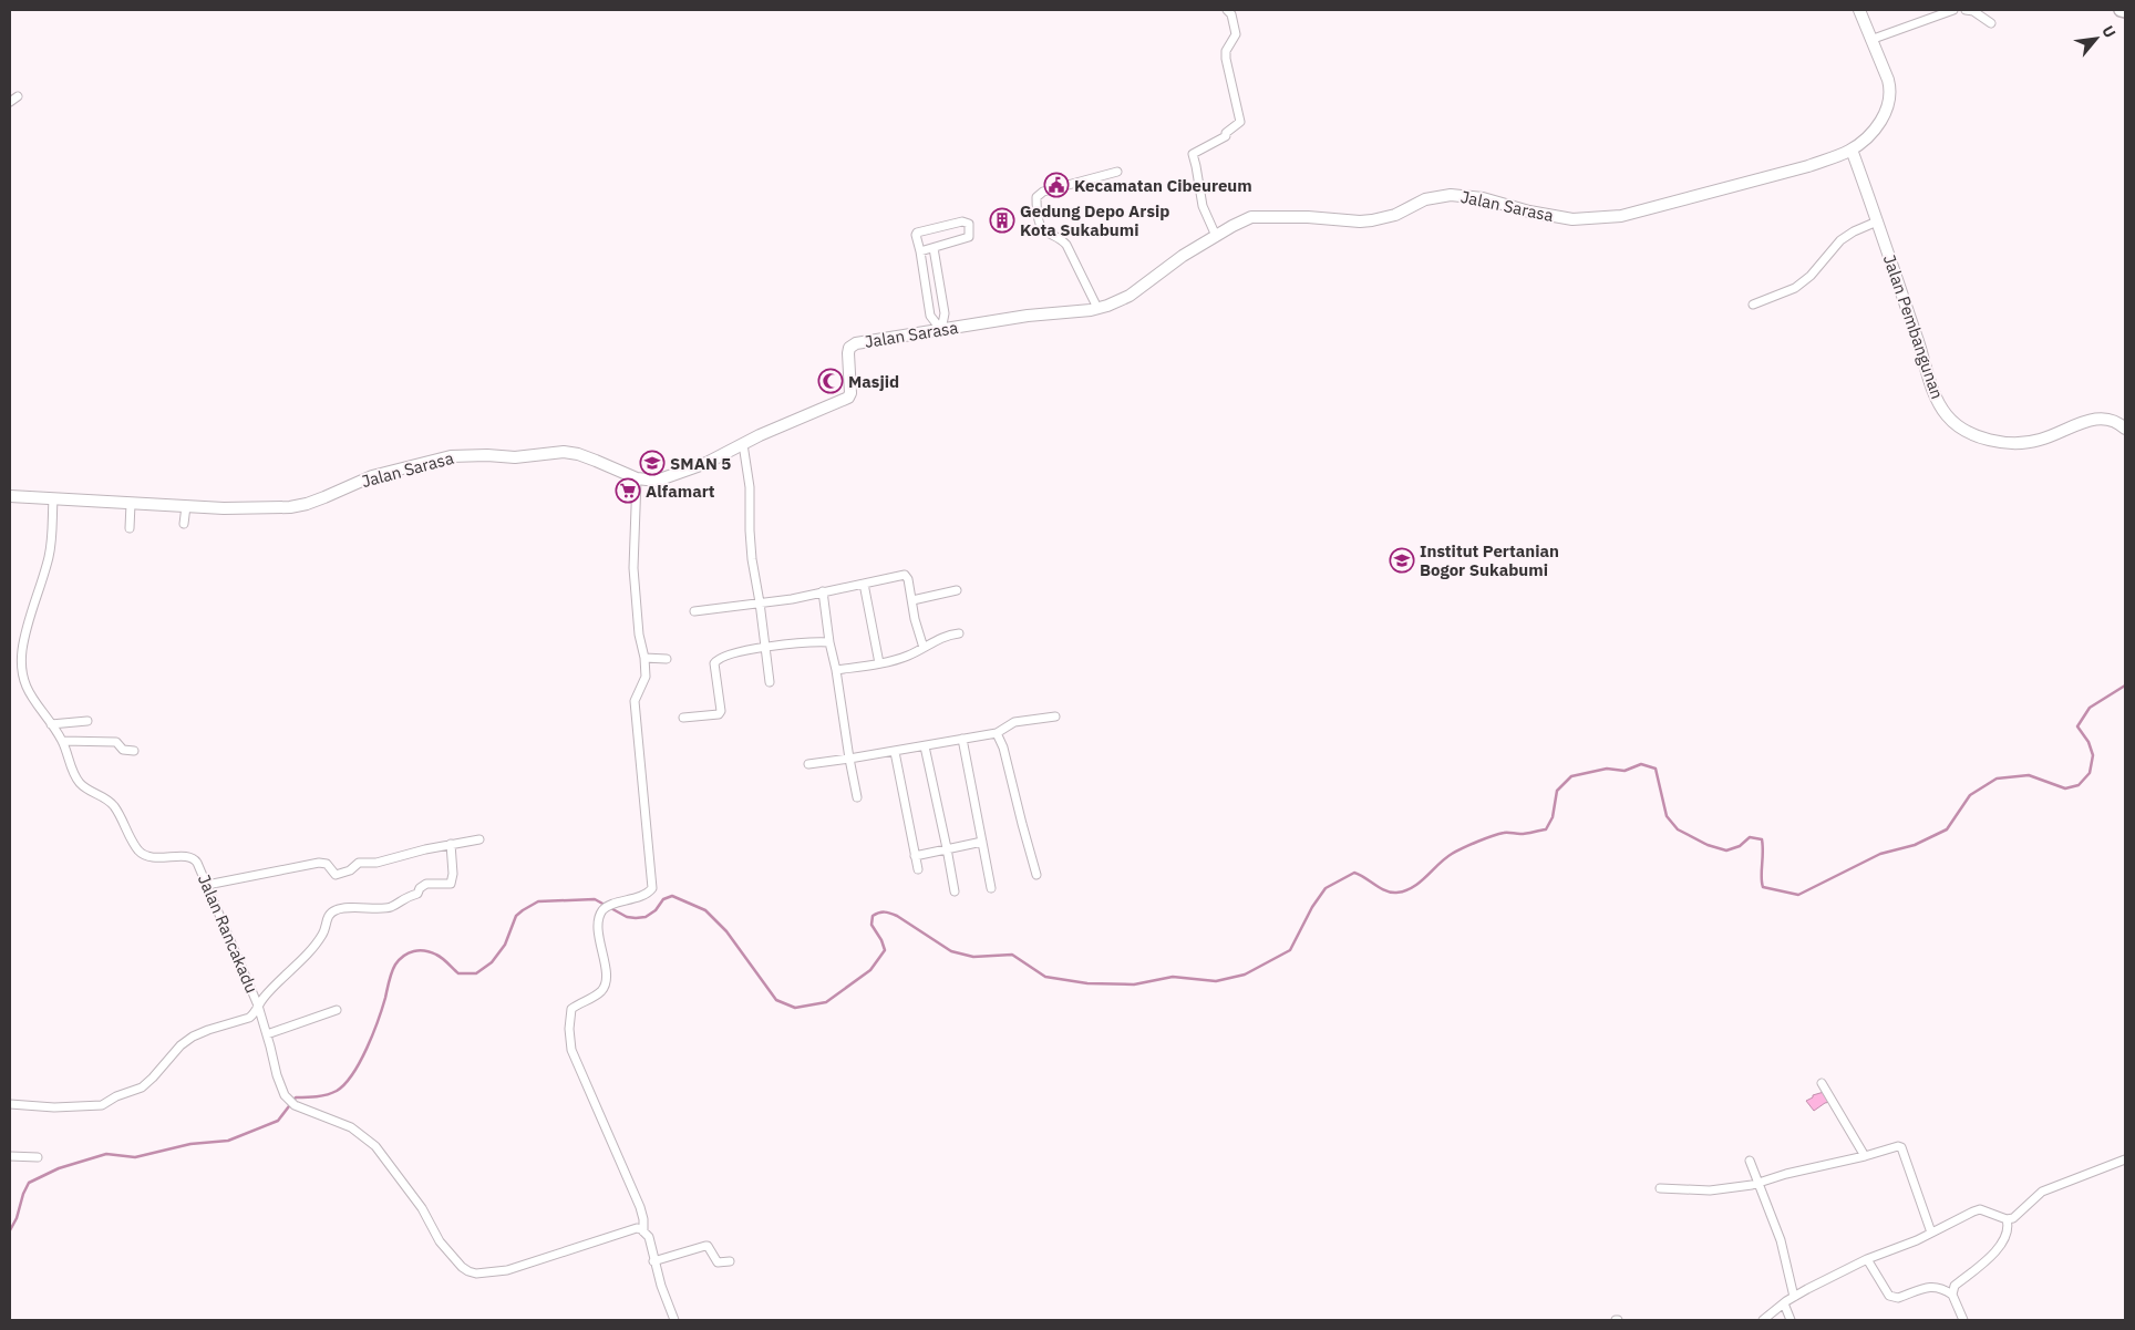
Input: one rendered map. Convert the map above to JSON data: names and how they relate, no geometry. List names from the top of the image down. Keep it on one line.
{"streets":{"street":["Jalan Sarasa","Jalan Pembangunan","Jalan Rancakadu"]},"crossings":[["Jalan Sarasa","Jalan Pembangunan"],["Jalan Sarasa","Jalan Rancakadu"]],"places":{"public building":["Kecamatan Cibeureum"],"building":["Gedung Depo Arsip Kota Sukabumi"],"mosque":["Masjid"],"school or university":["SMAN 5","Institut Pertanian Bogor Sukabumi"],"supermarket":["Alfamart"]},"north":"top right"}
